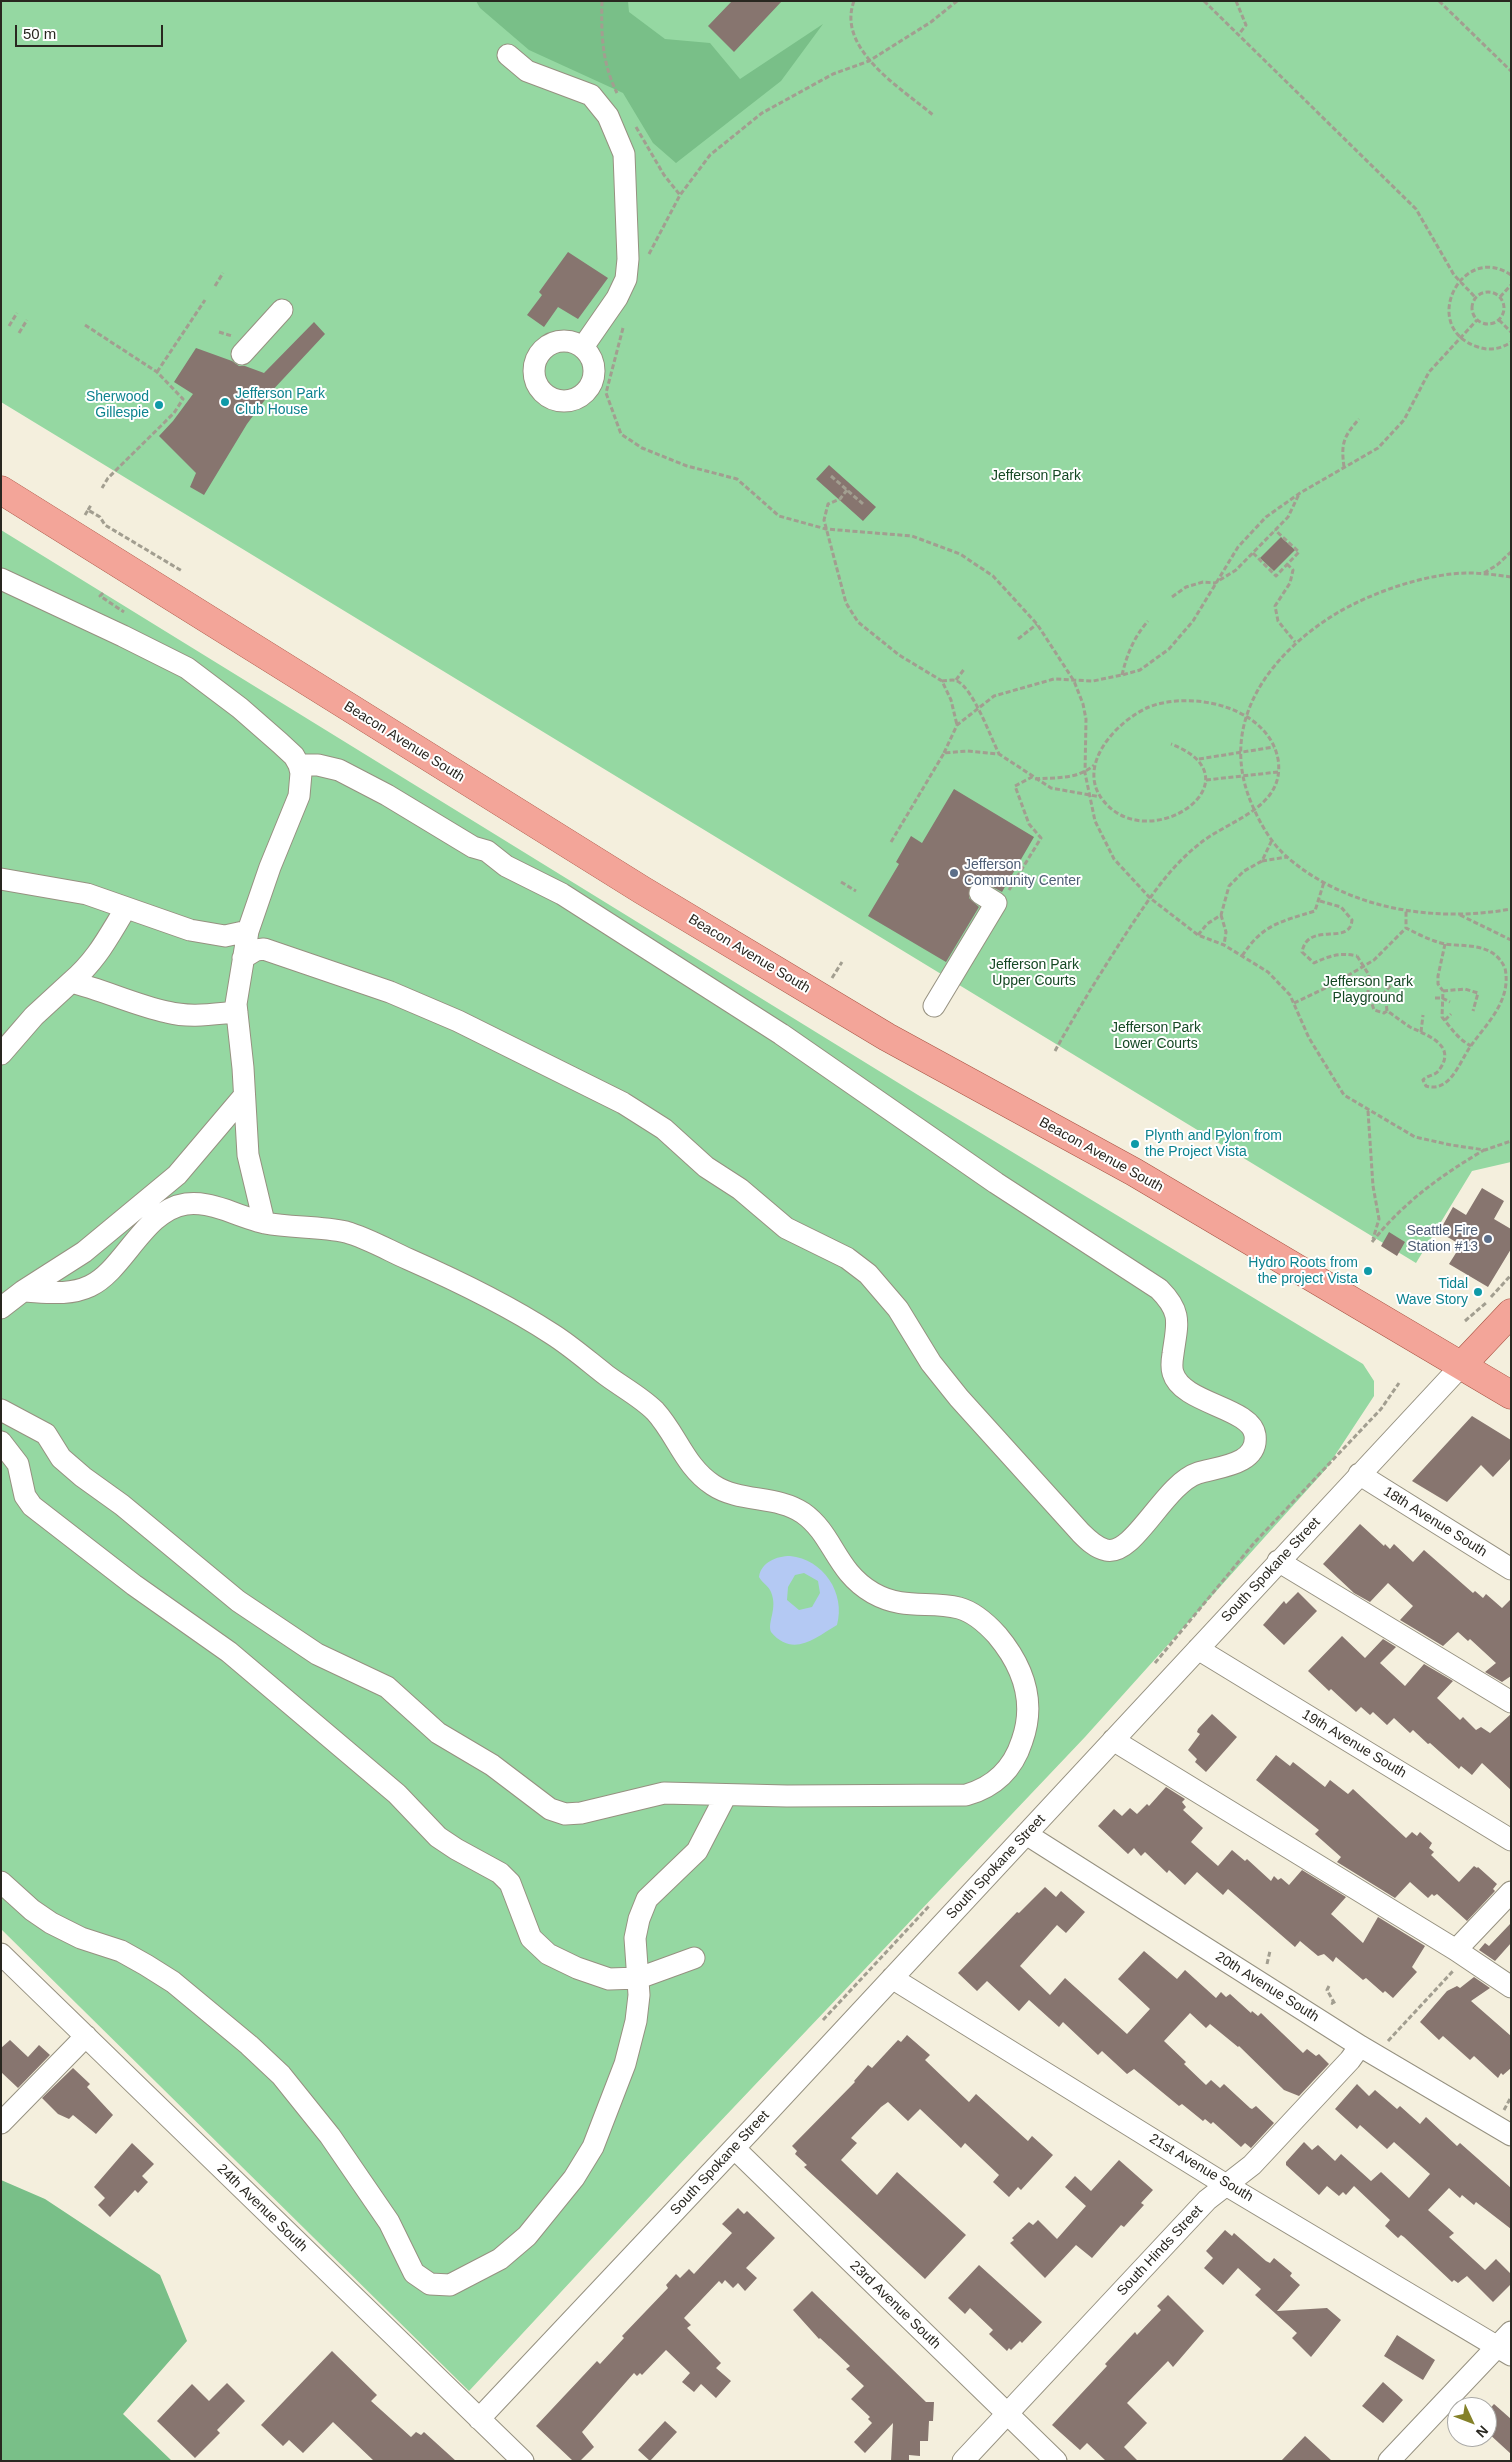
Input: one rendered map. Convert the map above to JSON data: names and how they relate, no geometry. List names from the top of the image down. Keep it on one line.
{"streets":{"main road":["Beacon Avenue South","South Spokane Street"],"street":["18th Avenue South","19th Avenue South","20th Avenue South","21st Avenue South","24th Avenue South","South Hinds Street","23rd Avenue South"]},"crossings":[["Beacon Avenue South","South Spokane Street"],["18th Avenue South","South Spokane Street"],["South Spokane Street","19th Avenue South"],["South Spokane Street","20th Avenue South"],["South Spokane Street","21st Avenue South"],["South Spokane Street","24th Avenue South"],["South Spokane Street","23rd Avenue South"],["20th Avenue South","South Hinds Street"],["21st Avenue South","South Hinds Street"],["South Hinds Street","23rd Avenue South"]],"parks":["Jefferson Park","Jefferson Park Upper Courts","Jefferson Park Playground","Jefferson Park Lower Courts"],"places":["Jefferson Park Club House","Sherwood Gillespie","Jefferson Community Center","Plynth and Pylon from the Project Vista","Seattle Fire Station #13","Hydro Roots from the project Vista","Tidal Wave Story"],"scale_bar":"50 m","north":"bottom right"}
